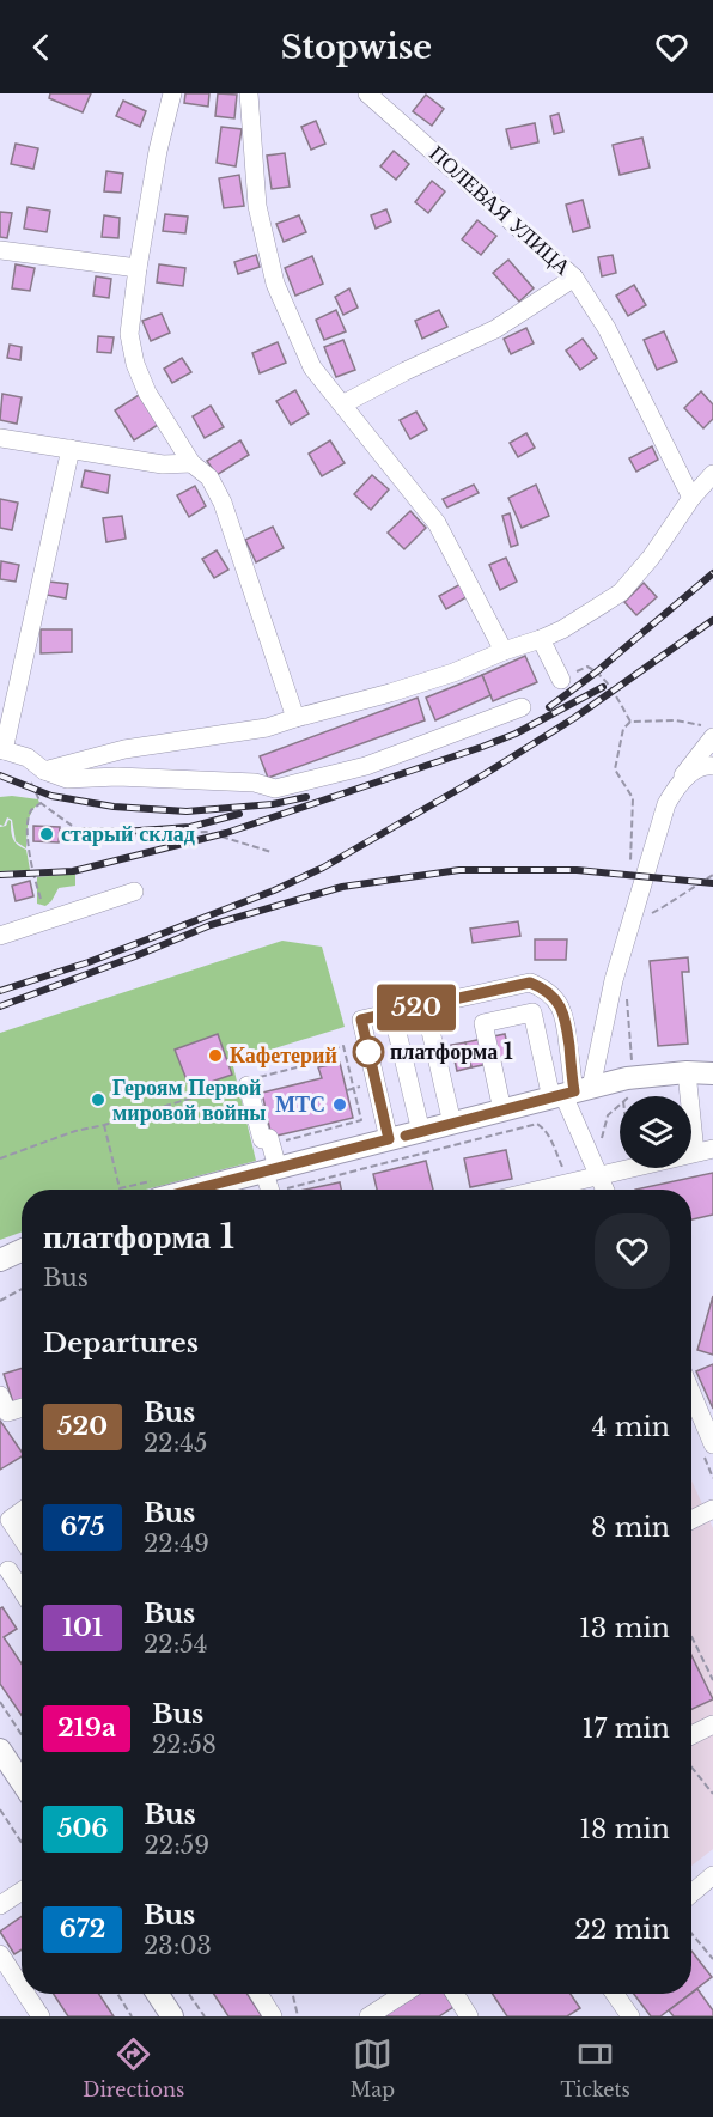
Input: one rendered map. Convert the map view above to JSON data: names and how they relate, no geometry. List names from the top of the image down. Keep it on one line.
{"streets":{"street":["ПОЛЕВАЯ УЛИЦА"]},"places":["старый склад","платформа 1","Кафетерий","Героям Первой мировой войны","МТС"],"lines":["bus line 520"],"page":{"header":"Stopwise","on_map":"520","heading":[["платформа 1","Bus"],"Departures"],"list":[{"mark":"520","name":"Bus","note":"22:45","value":"4 min"},{"mark":"675","name":"Bus","note":"22:49","value":"8 min"},{"mark":"101","name":"Bus","note":"22:54","value":"13 min"},{"mark":"219a","name":"Bus","note":"22:58","value":"17 min"},{"mark":"506","name":"Bus","note":"22:59","value":"18 min"},{"mark":"672","name":"Bus","note":"23:03","value":"22 min"}],"tabs":["Directions","Map","Tickets"]}}
